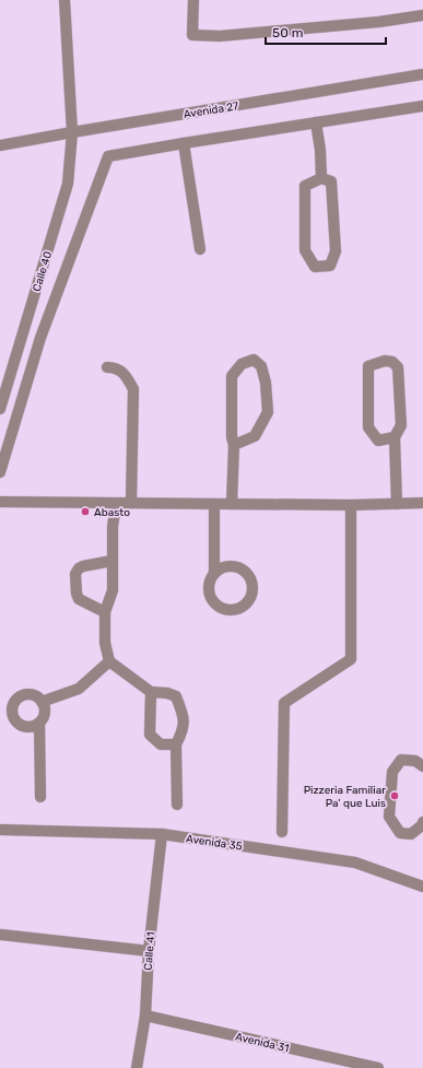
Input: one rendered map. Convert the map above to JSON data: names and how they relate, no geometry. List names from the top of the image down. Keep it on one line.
{"streets":{"street":["Avenida 27","Calle 40","Avenida 35","Calle 41","Avenida 31"]},"crossings":[["Avenida 27","Calle 40"],["Avenida 35","Calle 41"],["Calle 41","Avenida 31"]],"places":["Abasto","Pizzeria Familiar Pa' que Luis"],"scale_bar":"50 m"}
